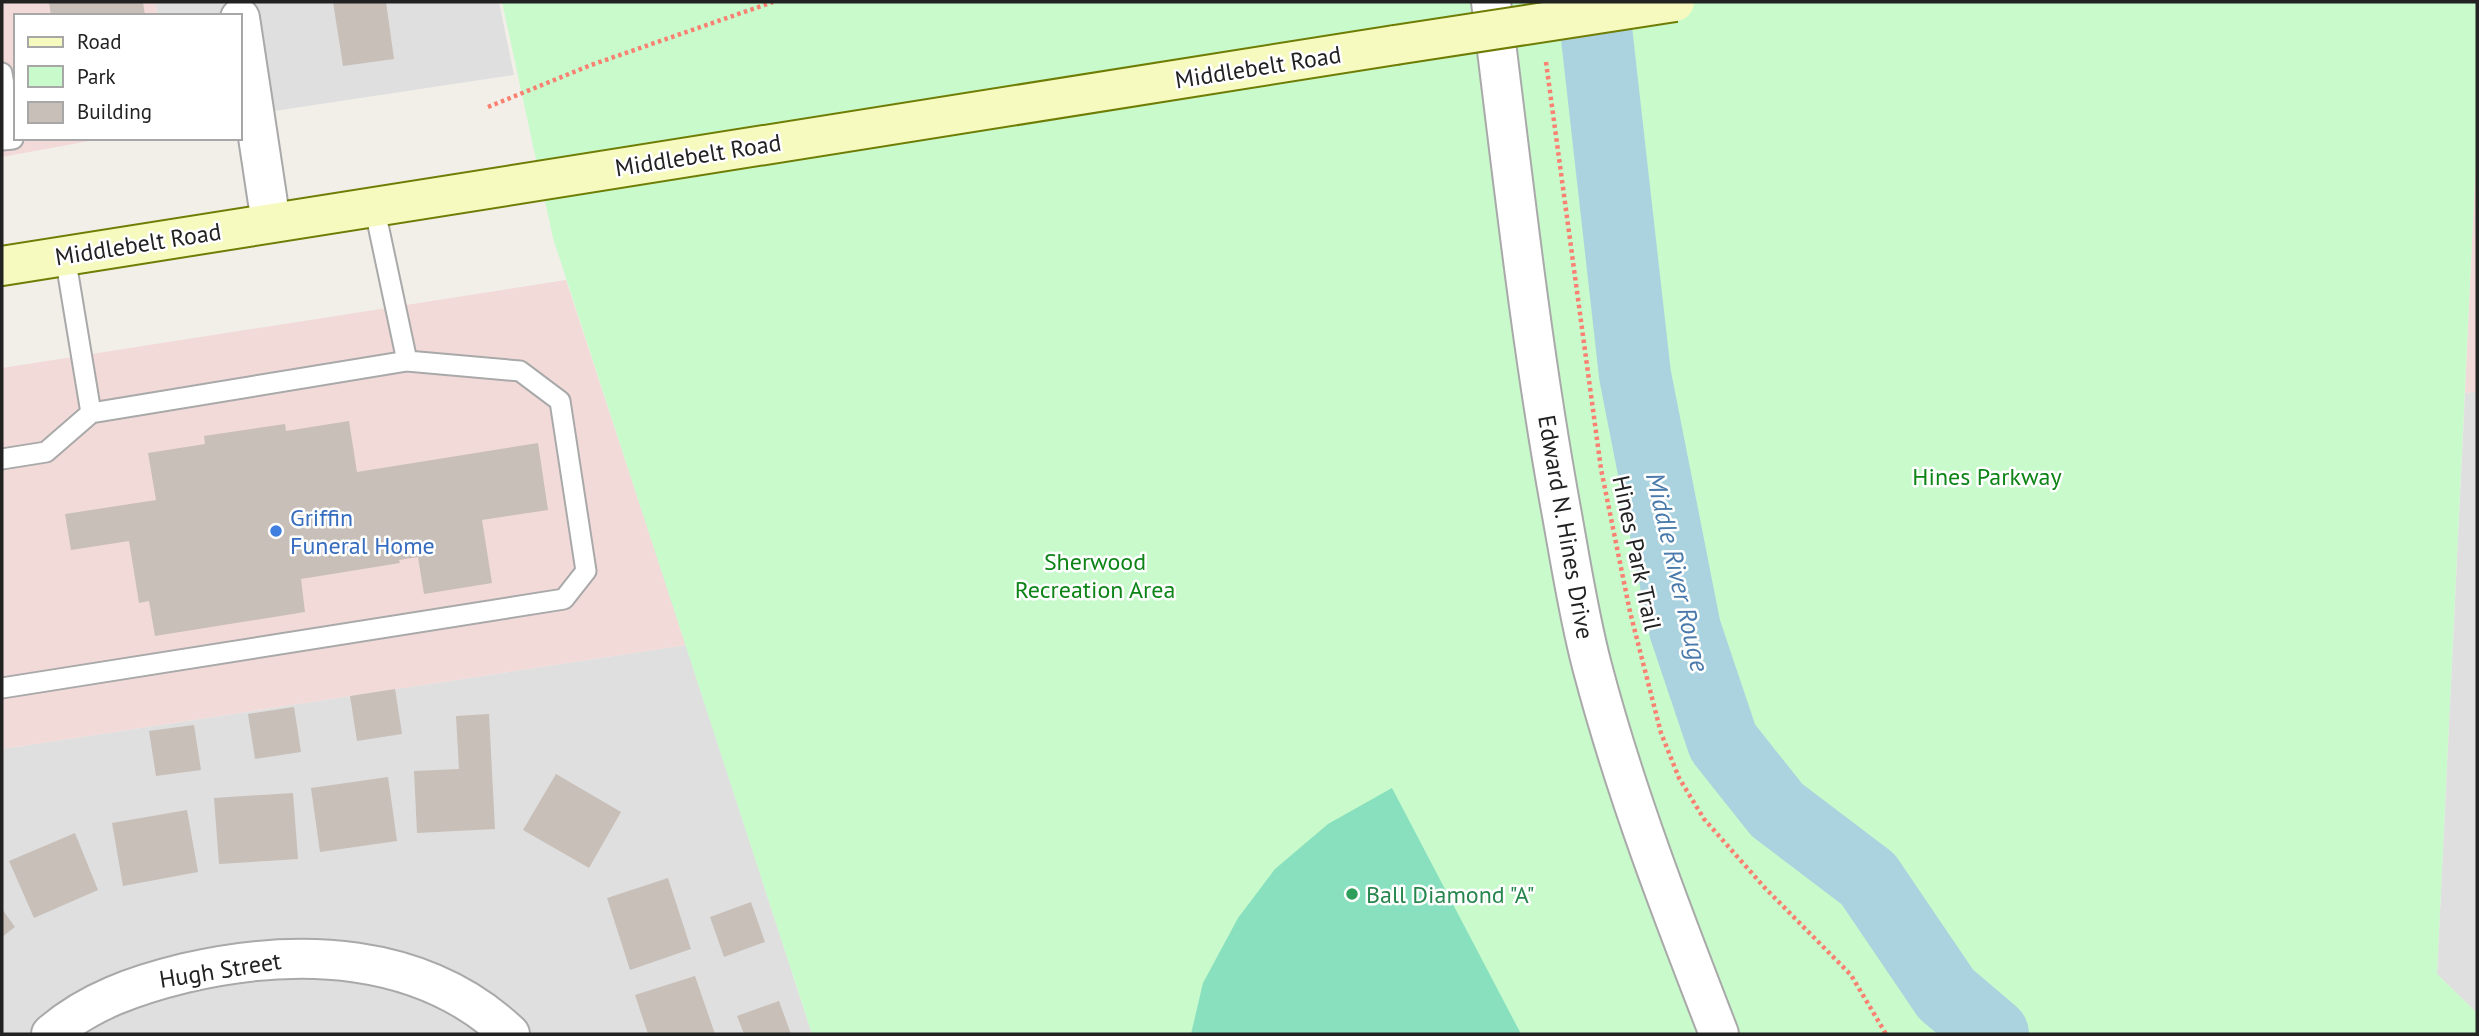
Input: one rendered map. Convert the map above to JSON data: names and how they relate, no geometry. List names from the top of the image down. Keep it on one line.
{"streets":{"main road":["Middlebelt Road"],"street":["Edward N. Hines Drive","Hugh Street"],"path":["Hines Park Trail"]},"water":["Middle River Rouge"],"parks":["Hines Parkway","Sherwood Recreation Area"],"places":["Griffin Funeral Home","Ball Diamond \"A\""],"legend":["Road","Park","Building"]}
